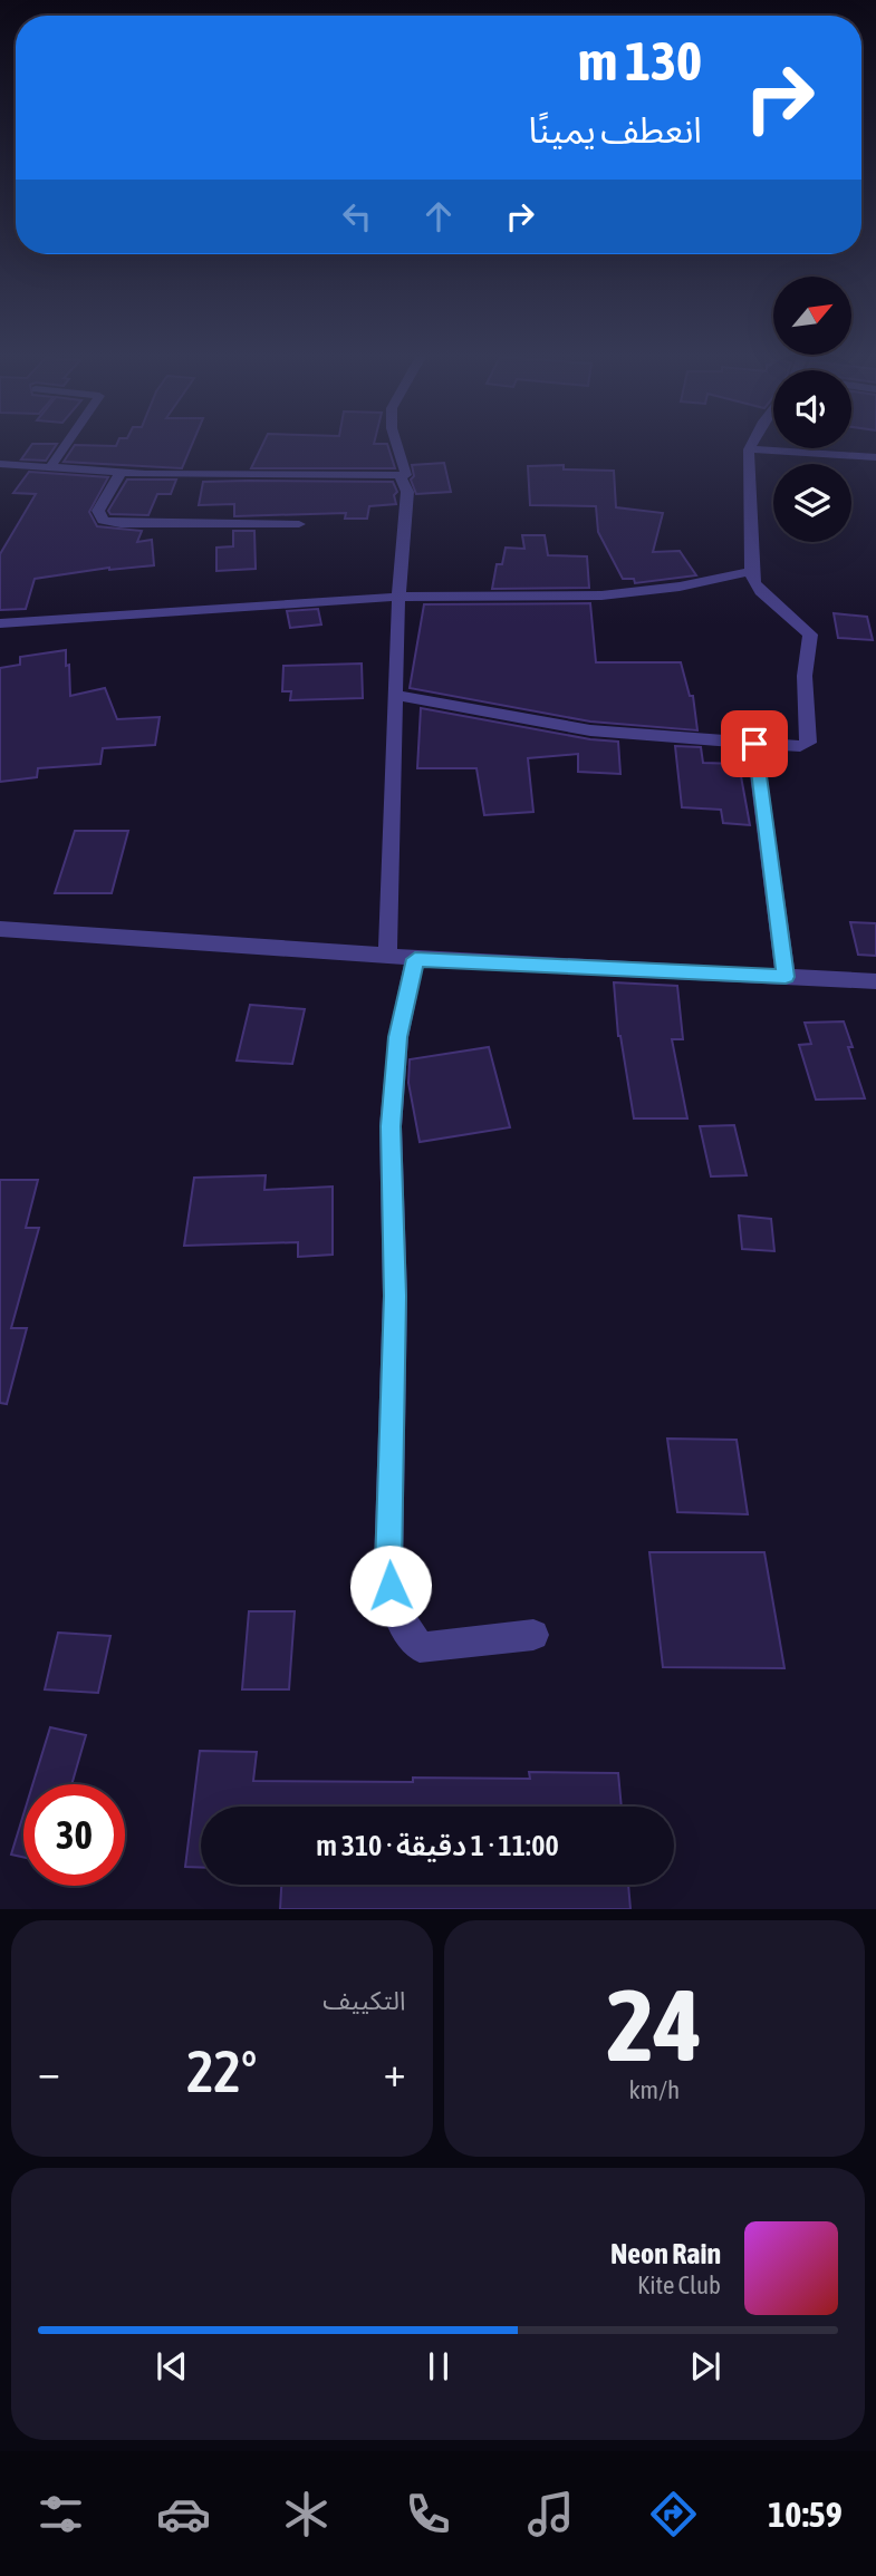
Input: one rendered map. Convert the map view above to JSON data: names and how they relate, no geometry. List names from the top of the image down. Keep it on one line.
{"north":"top right","page":{"turn":["130 m","انعطف يمينًا"],"limit":"30","trip":"11:00 · 1 دقيقة · 310 m","tile":[["24","km/h"],"التكييف"],"heat":["−","22°","+"],"song":["Neon Rain","Kite Club"],"tabs":"10:59"}}
